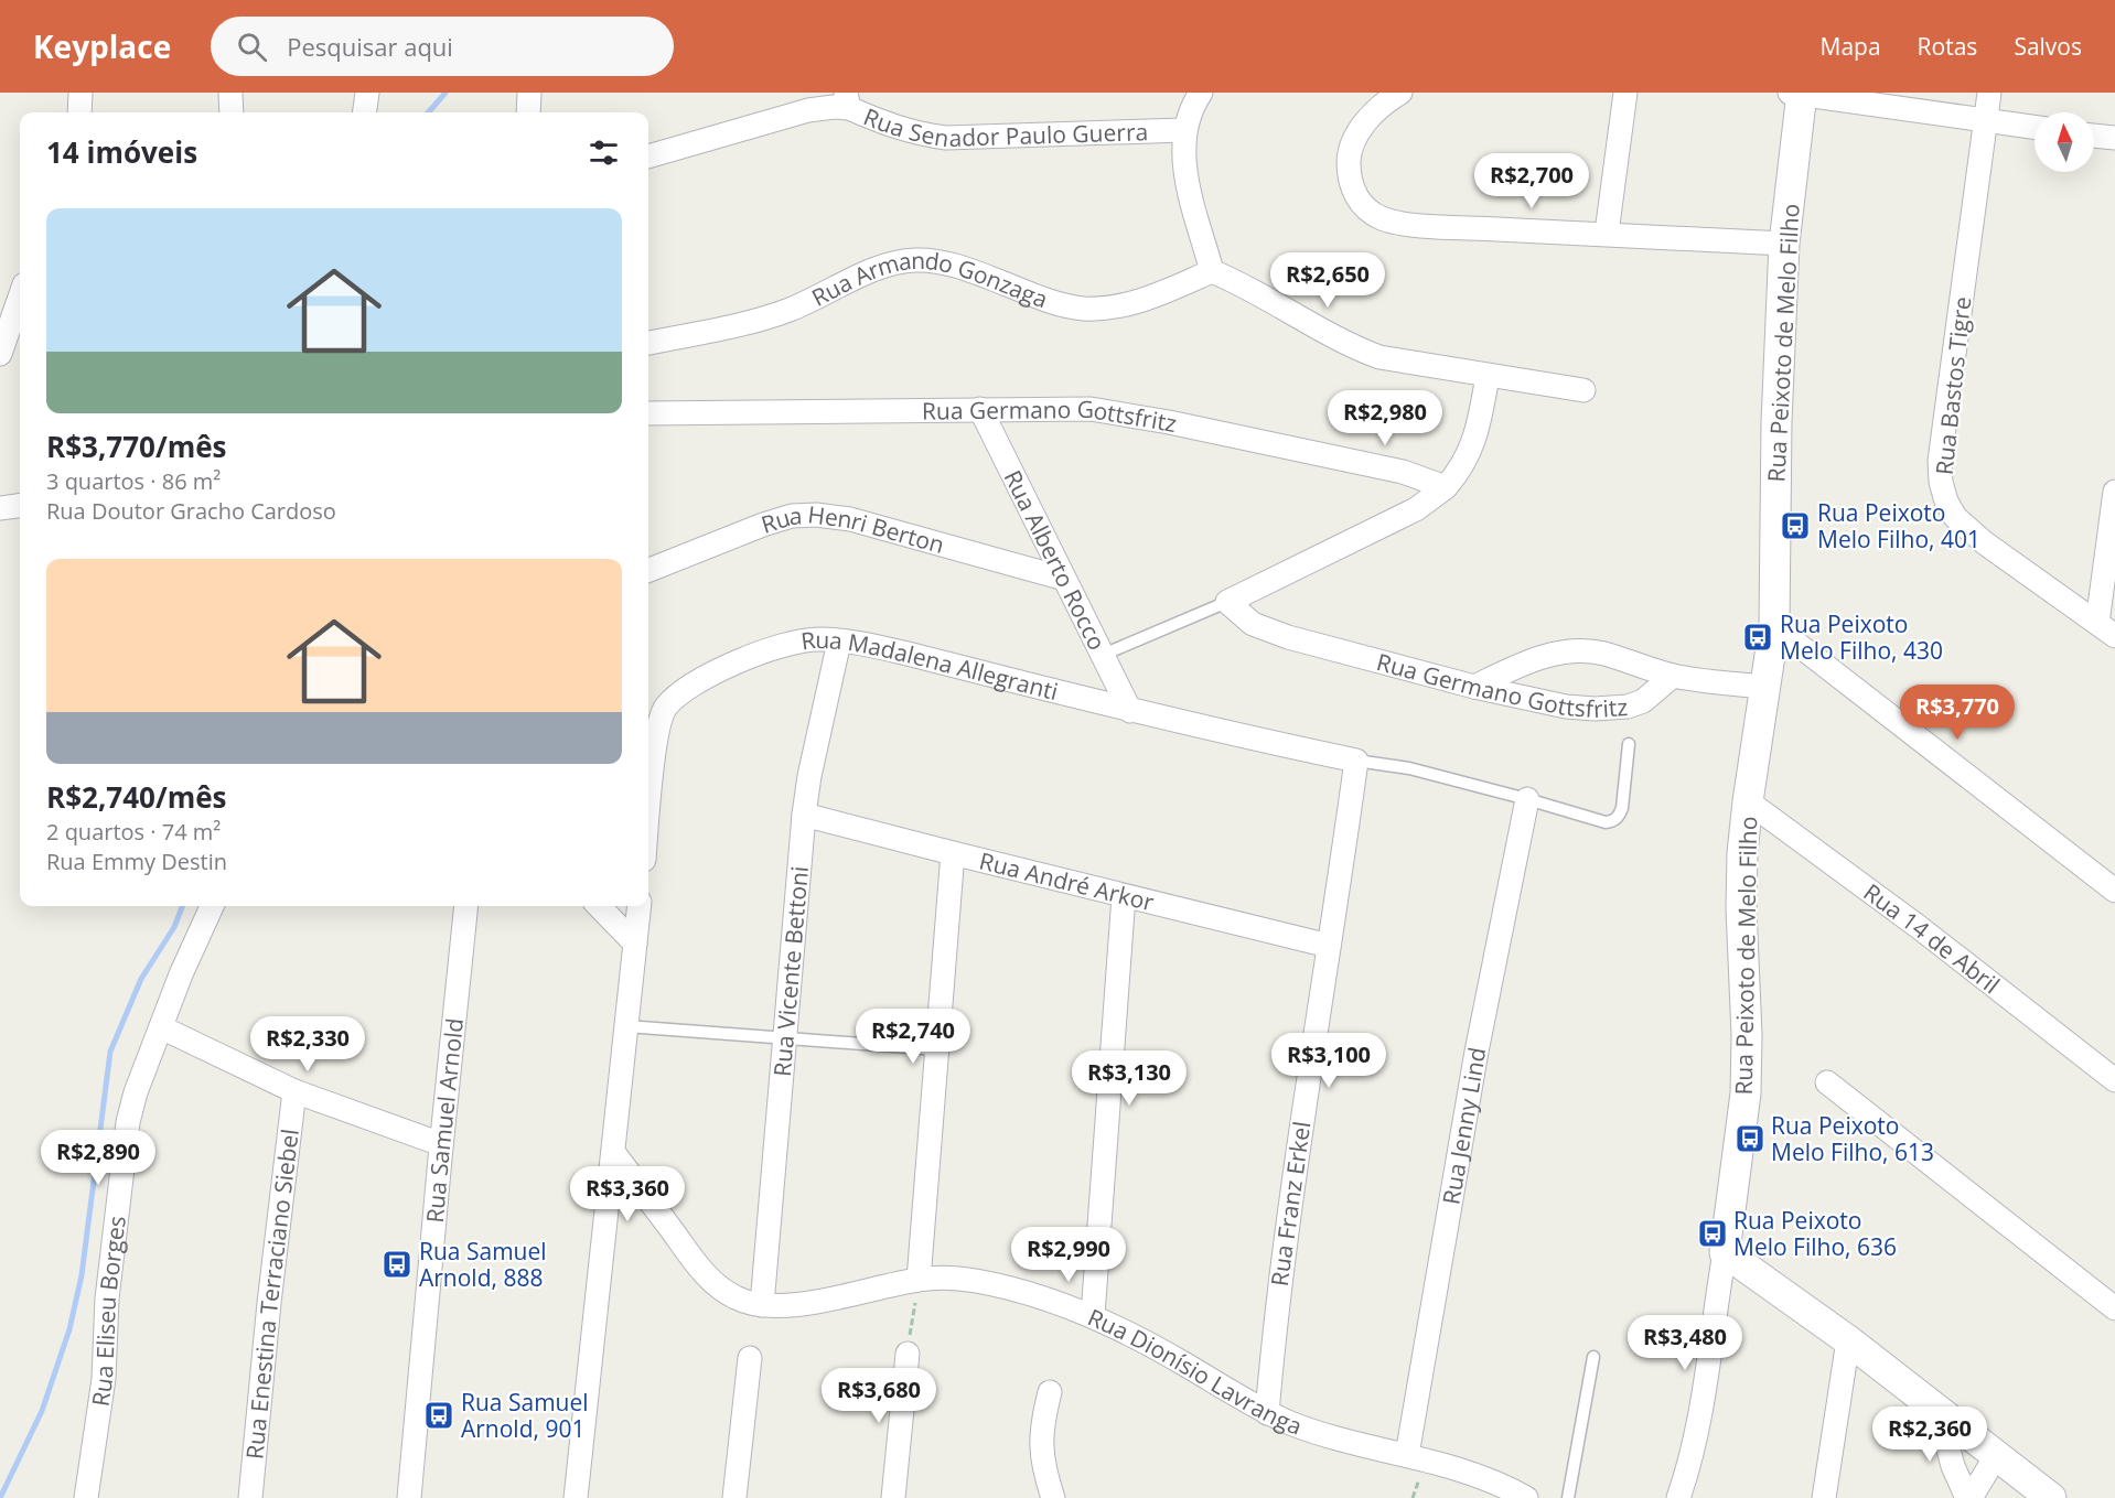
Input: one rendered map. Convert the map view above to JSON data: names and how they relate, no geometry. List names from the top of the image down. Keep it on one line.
{"streets":{"street":["Rua Senador Paulo Guerra","Rua Armando Gonzaga","Rua Peixoto de Melo Filho","Rua Bastos Tigre","Rua Germano Gottsfritz","Rua Henri Berton","Rua Alberto Rocco","Rua Madalena Allegranti","Rua André Arkor","Rua 14 de Abril","Rua Vicente Bettoni","Rua Samuel Arnold","Rua Jenny Lind","Rua Franz Erkel","Rua Enestina Terraciano Siebel","Rua Eliseu Borges","Rua Dionísio Lavranga"]},"crossings":[["Rua Peixoto de Melo Filho","Rua 14 de Abril"],["Rua Germano Gottsfritz","Rua Alberto Rocco"],["Rua Henri Berton","Rua Alberto Rocco"],["Rua Alberto Rocco","Rua Madalena Allegranti"],["Rua Madalena Allegranti","Rua Vicente Bettoni"],["Rua Madalena Allegranti","Rua Franz Erkel"],["Rua André Arkor","Rua Vicente Bettoni"],["Rua André Arkor","Rua Franz Erkel"],["Rua Vicente Bettoni","Rua Dionísio Lavranga"],["Rua Jenny Lind","Rua Dionísio Lavranga"],["Rua Franz Erkel","Rua Dionísio Lavranga"]],"places":{"bus stop":["Rua Peixoto Melo Filho, 401","Rua Peixoto Melo Filho, 430","Rua Peixoto Melo Filho, 613","Rua Peixoto Melo Filho, 636","Rua Samuel Arnold, 888","Rua Samuel Arnold, 901"]},"north":"top","page":{"header":"Keyplace","search":"Pesquisar aqui","nav":["Mapa","Rotas","Salvos"],"heading":"14 imóveis","price":["R$2,700","R$2,650","R$2,980","R$3,770","R$2,740","R$2,330","R$3,100","R$3,130","R$2,890","R$3,360","R$2,990","R$3,480","R$3,680","R$2,360"],"list":[{"name":"R$3,770/mês","note":"3 quartos · 86 m² · Rua Doutor Gracho Cardoso"},{"name":"R$2,740/mês","note":"2 quartos · 74 m² · Rua Emmy Destin"}]}}
